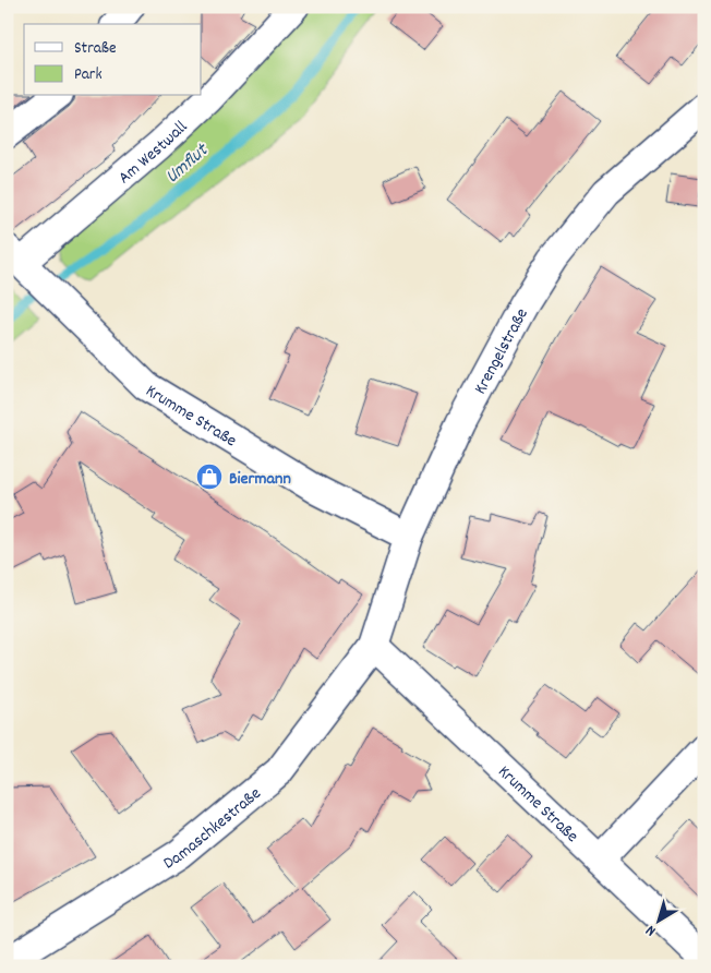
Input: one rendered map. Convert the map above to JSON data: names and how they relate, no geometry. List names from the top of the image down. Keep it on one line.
{"streets":{"street":["Am Westwall","Krengelstraße","Krumme Straße","Damaschkestraße"]},"crossings":[["Am Westwall","Krumme Straße"],["Krengelstraße","Krumme Straße"],["Krengelstraße","Damaschkestraße"],["Krumme Straße","Damaschkestraße"]],"water":["Umflut"],"places":{"shop":["Biermann"]},"legend":["Straße","Park"],"north":"bottom left"}
